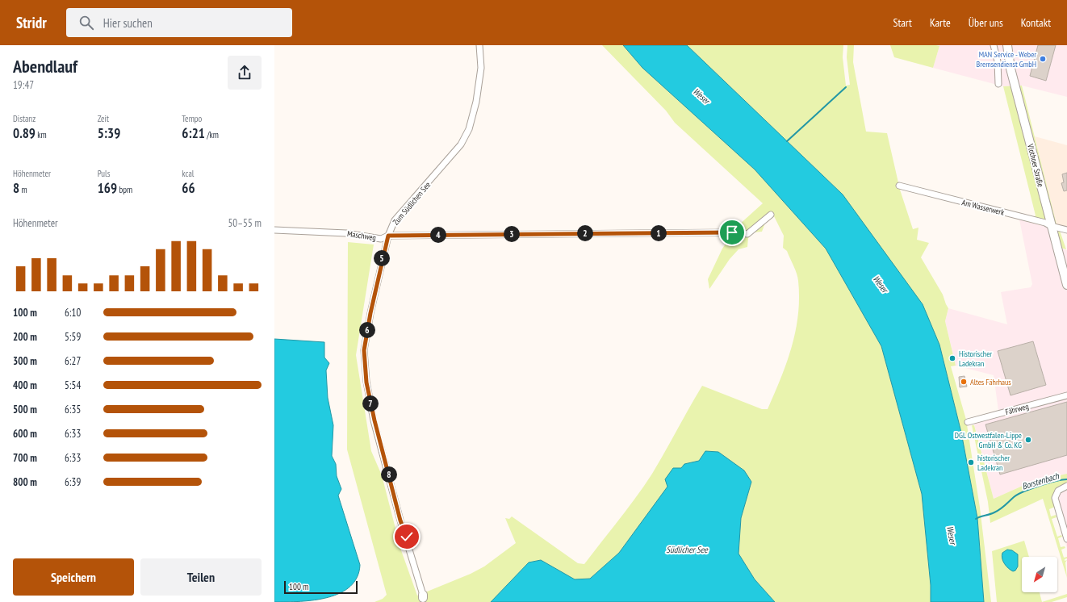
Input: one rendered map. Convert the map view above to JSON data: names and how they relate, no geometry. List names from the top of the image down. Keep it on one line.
{"streets":{"main road":["Vlothoer Straße"],"street":["Zum Südlichen See","Am Wasserwerk","Maschweg","Fährweg"]},"crossings":[["Vlothoer Straße","Am Wasserwerk"],["Zum Südlichen See","Maschweg"]],"water":["Weser","Borstenbach","Südlicher See"],"places":["MAN Service - Weber Bremsendienst GmbH","Historischer Ladekran","Altes Fährhaus","DGL Ostwestfalen-Lippe GmbH & Co. KG","historischer Ladekran"],"scale_bar":"100 m","north":"bottom left","page":{"header":"Stridr","search":"Hier suchen","nav":["Start","Karte","Über uns","Kontakt"],"heading":["Abendlauf","19:47"],"stats":[["Distanz","0.89 km"],["Zeit","5:39"],["Tempo","6:21 /km"],["Höhenmeter","8 m"],["Puls","169 bpm"],["kcal","66"]],"chart":["Höhenmeter","50–55 m"],"pins":["1","2","3","4","5","6","7","8"],"list":[{"name":"100 m","note":"6:10"},{"name":"200 m","note":"5:59"},{"name":"300 m","note":"6:27"},{"name":"400 m","note":"5:54"},{"name":"500 m","note":"6:35"},{"name":"600 m","note":"6:33"},{"name":"700 m","note":"6:33"},{"name":"800 m","note":"6:39"}],"buttons":["Speichern","Teilen"],"scale":"100 m"}}
